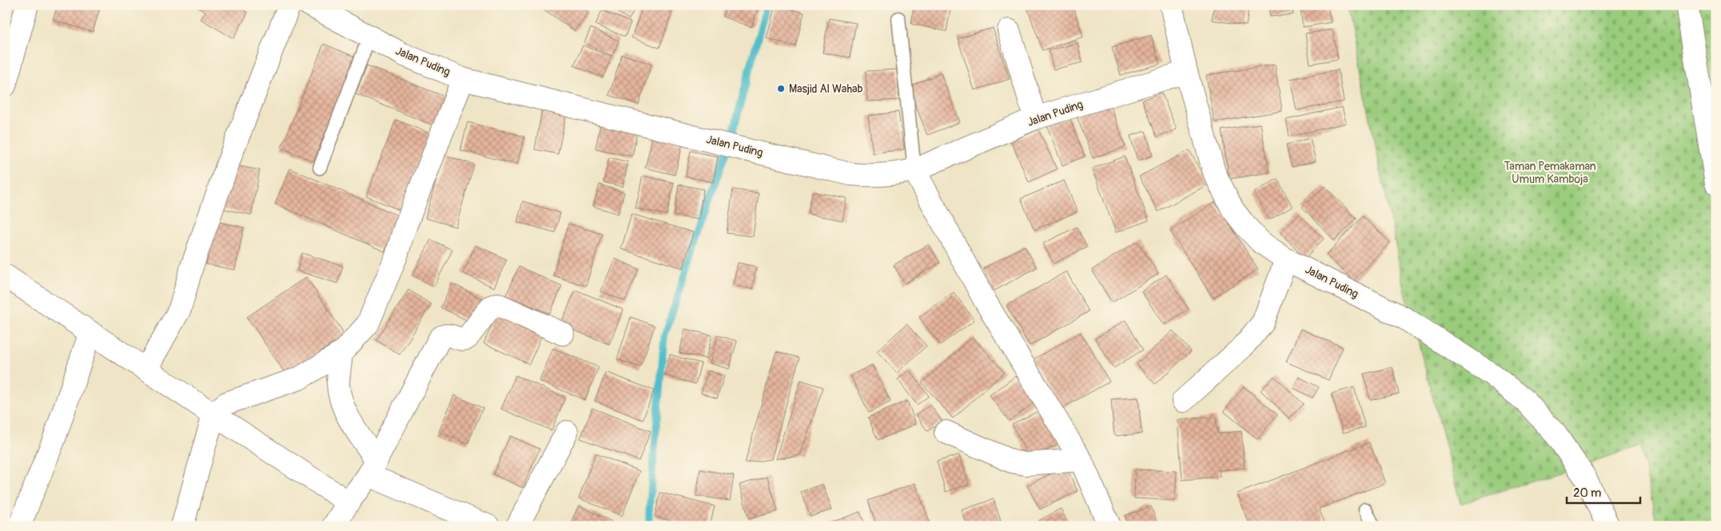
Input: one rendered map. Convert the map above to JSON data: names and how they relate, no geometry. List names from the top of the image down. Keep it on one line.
{"streets":{"street":["Jalan Puding"]},"parks":["Taman Pemakaman Umum Kamboja"],"places":["Masjid Al Wahab"],"scale_bar":"20 m"}
